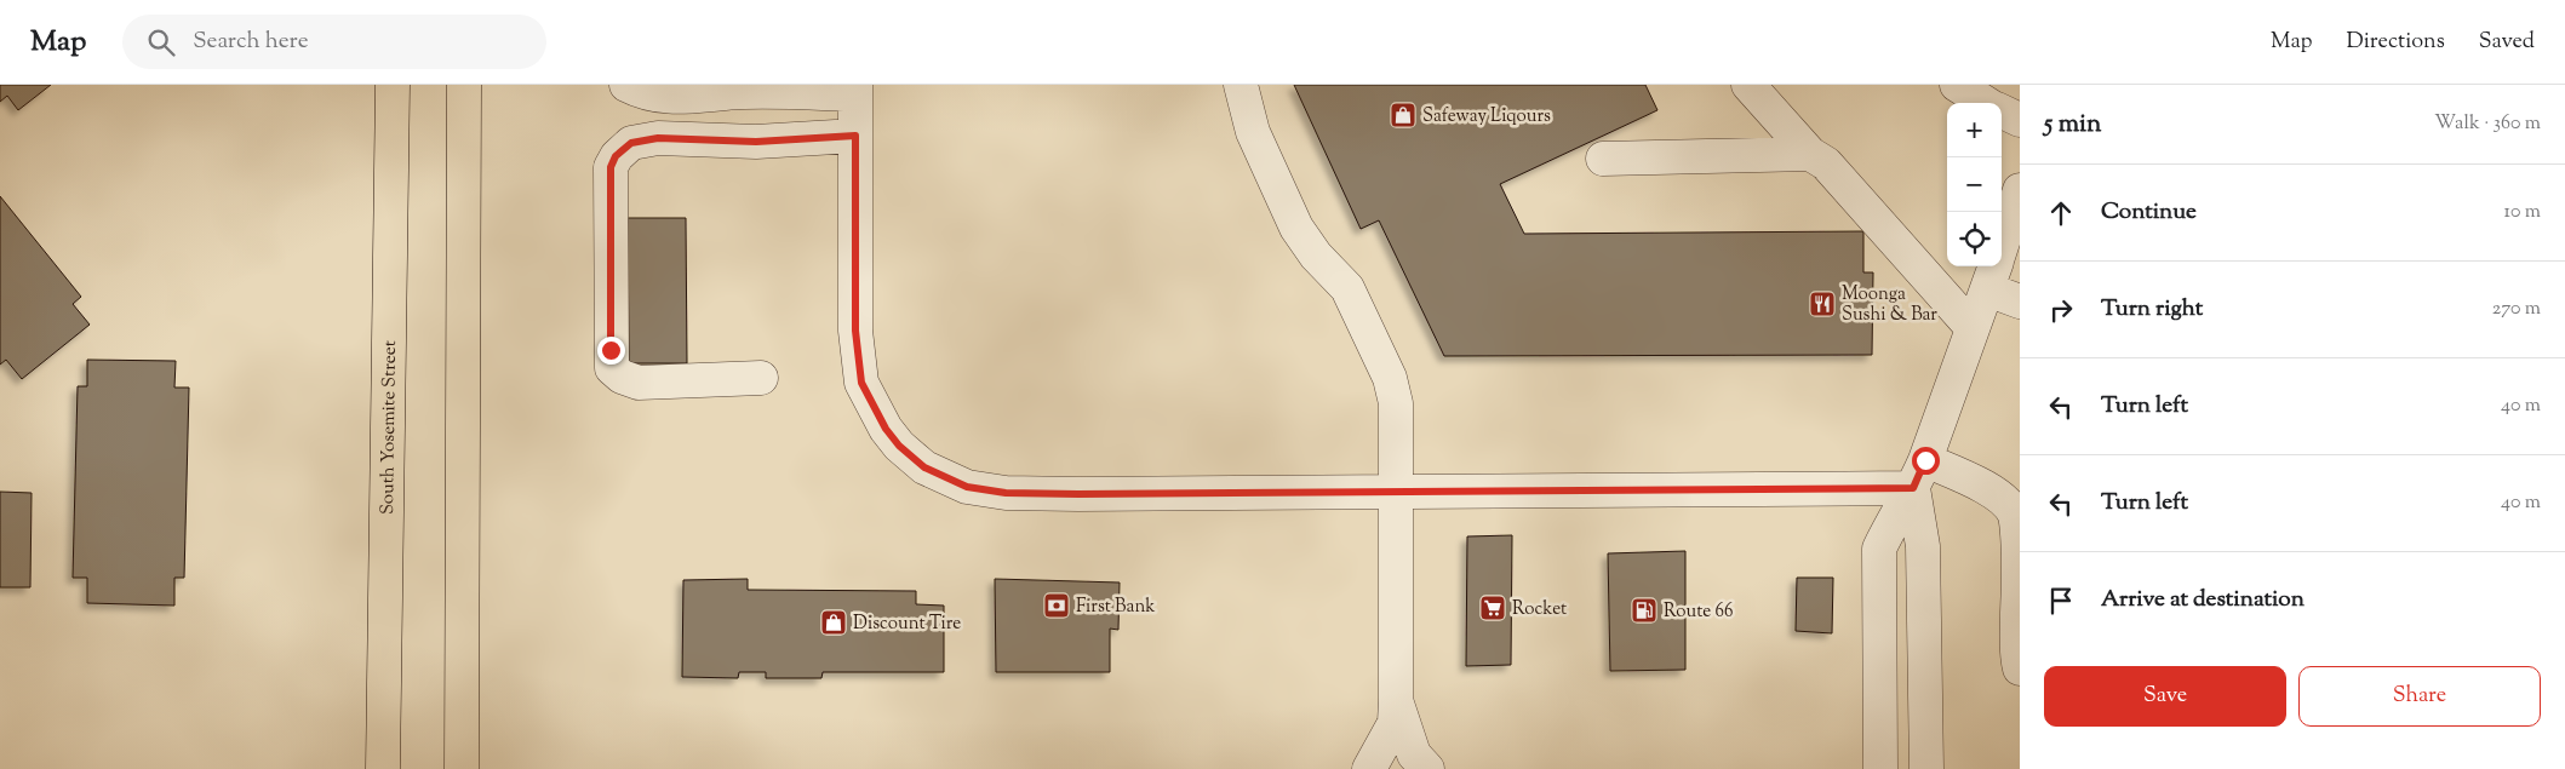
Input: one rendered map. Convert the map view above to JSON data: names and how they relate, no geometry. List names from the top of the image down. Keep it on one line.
{"streets":{"main road":["South Yosemite Street"]},"places":{"shop":["Safeway Liqours","Discount Tire"],"restaurant":["Moonga Sushi & Bar"],"bank":["First Bank"],"supermarket":["Rocket"],"fuel station":["Route 66"]},"page":{"header":"Map","search":"Search here","nav":["Map","Directions","Saved"],"heading":["5 min","Walk · 360 m"],"map_buttons":["+","−"],"list":[["Continue","10 m"],["Turn right","270 m"],["Turn left","40 m"],["Turn left","40 m"],"Arrive at destination"],"buttons":["Save","Share"]}}
